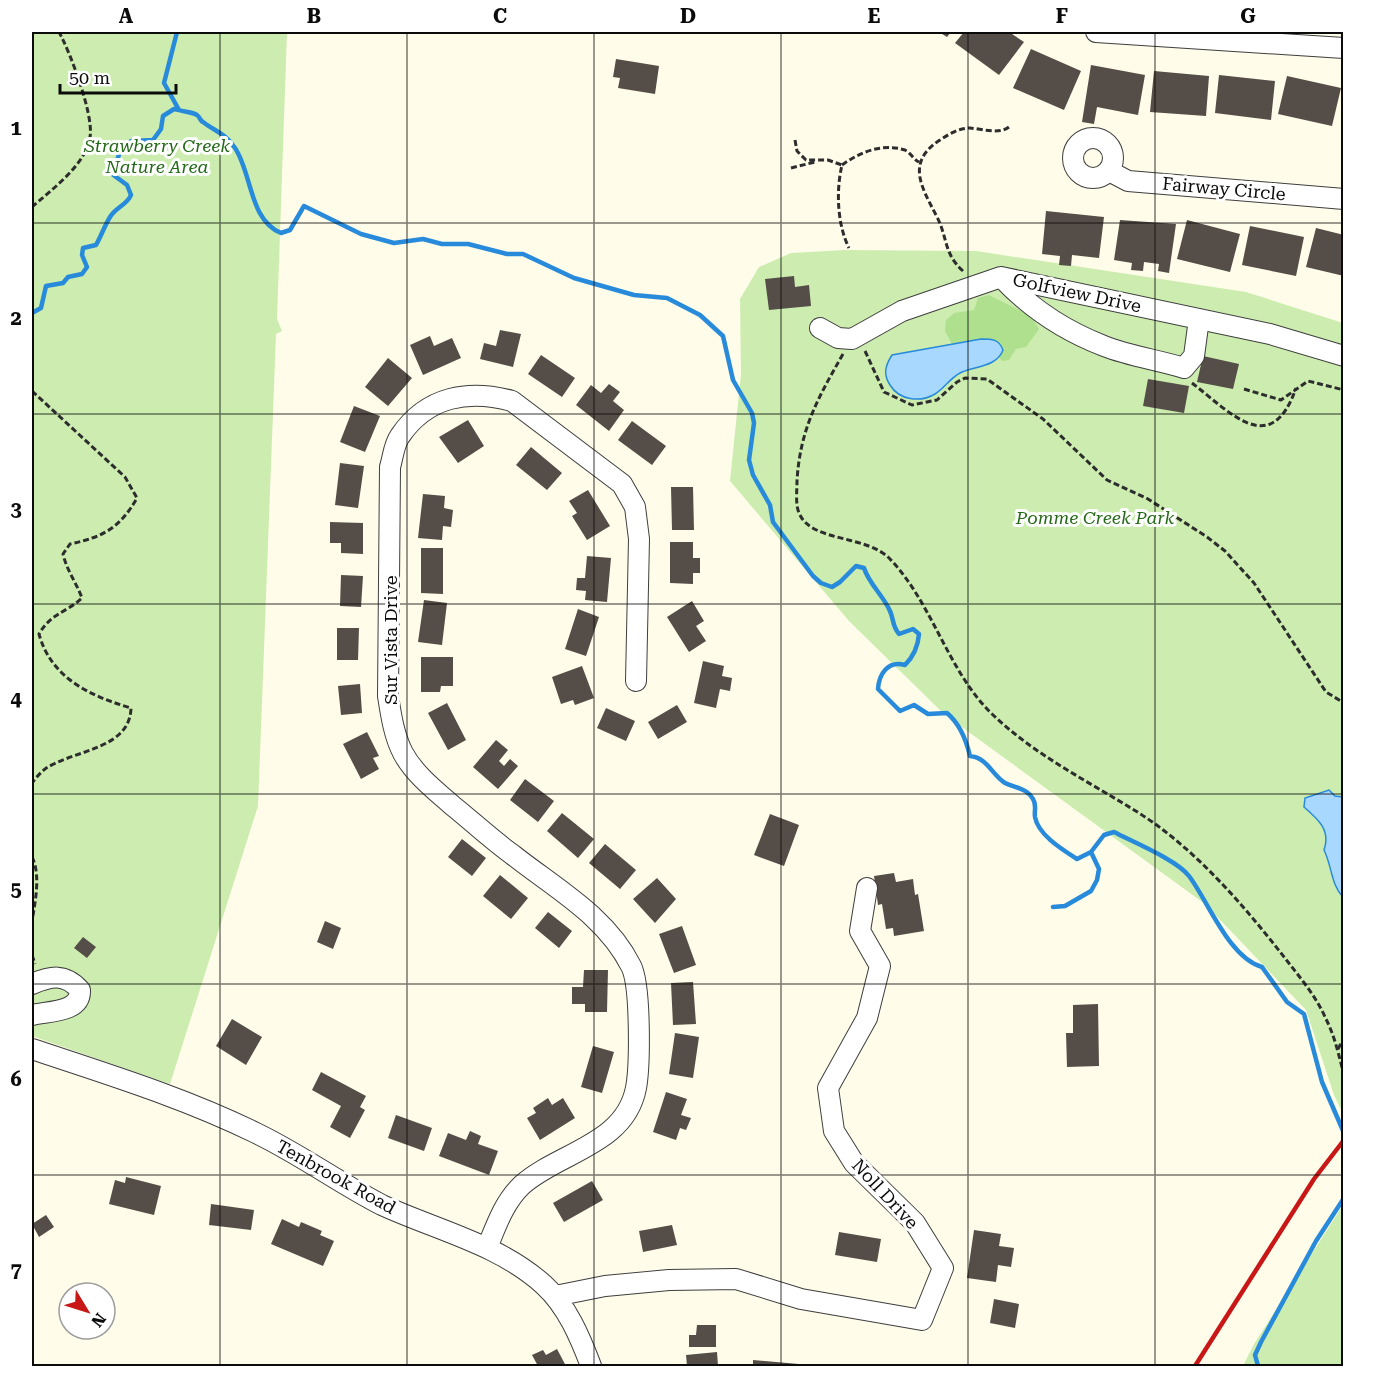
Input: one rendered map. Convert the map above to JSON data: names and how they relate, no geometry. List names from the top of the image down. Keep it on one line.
{"streets":{"street":["Fairway Circle","Golfview Drive","Sur Vista Drive","Tenbrook Road","Noll Drive"]},"crossings":[["Sur Vista Drive","Tenbrook Road"],["Tenbrook Road","Noll Drive"]],"parks":["Strawberry Creek Nature Area","Pomme Creek Park"],"scale_bar":"50 m","north":"bottom right","grid":{"columns":["A","B","C","D","E","F","G"],"rows":["1","2","3","4","5","6","7"]}}
